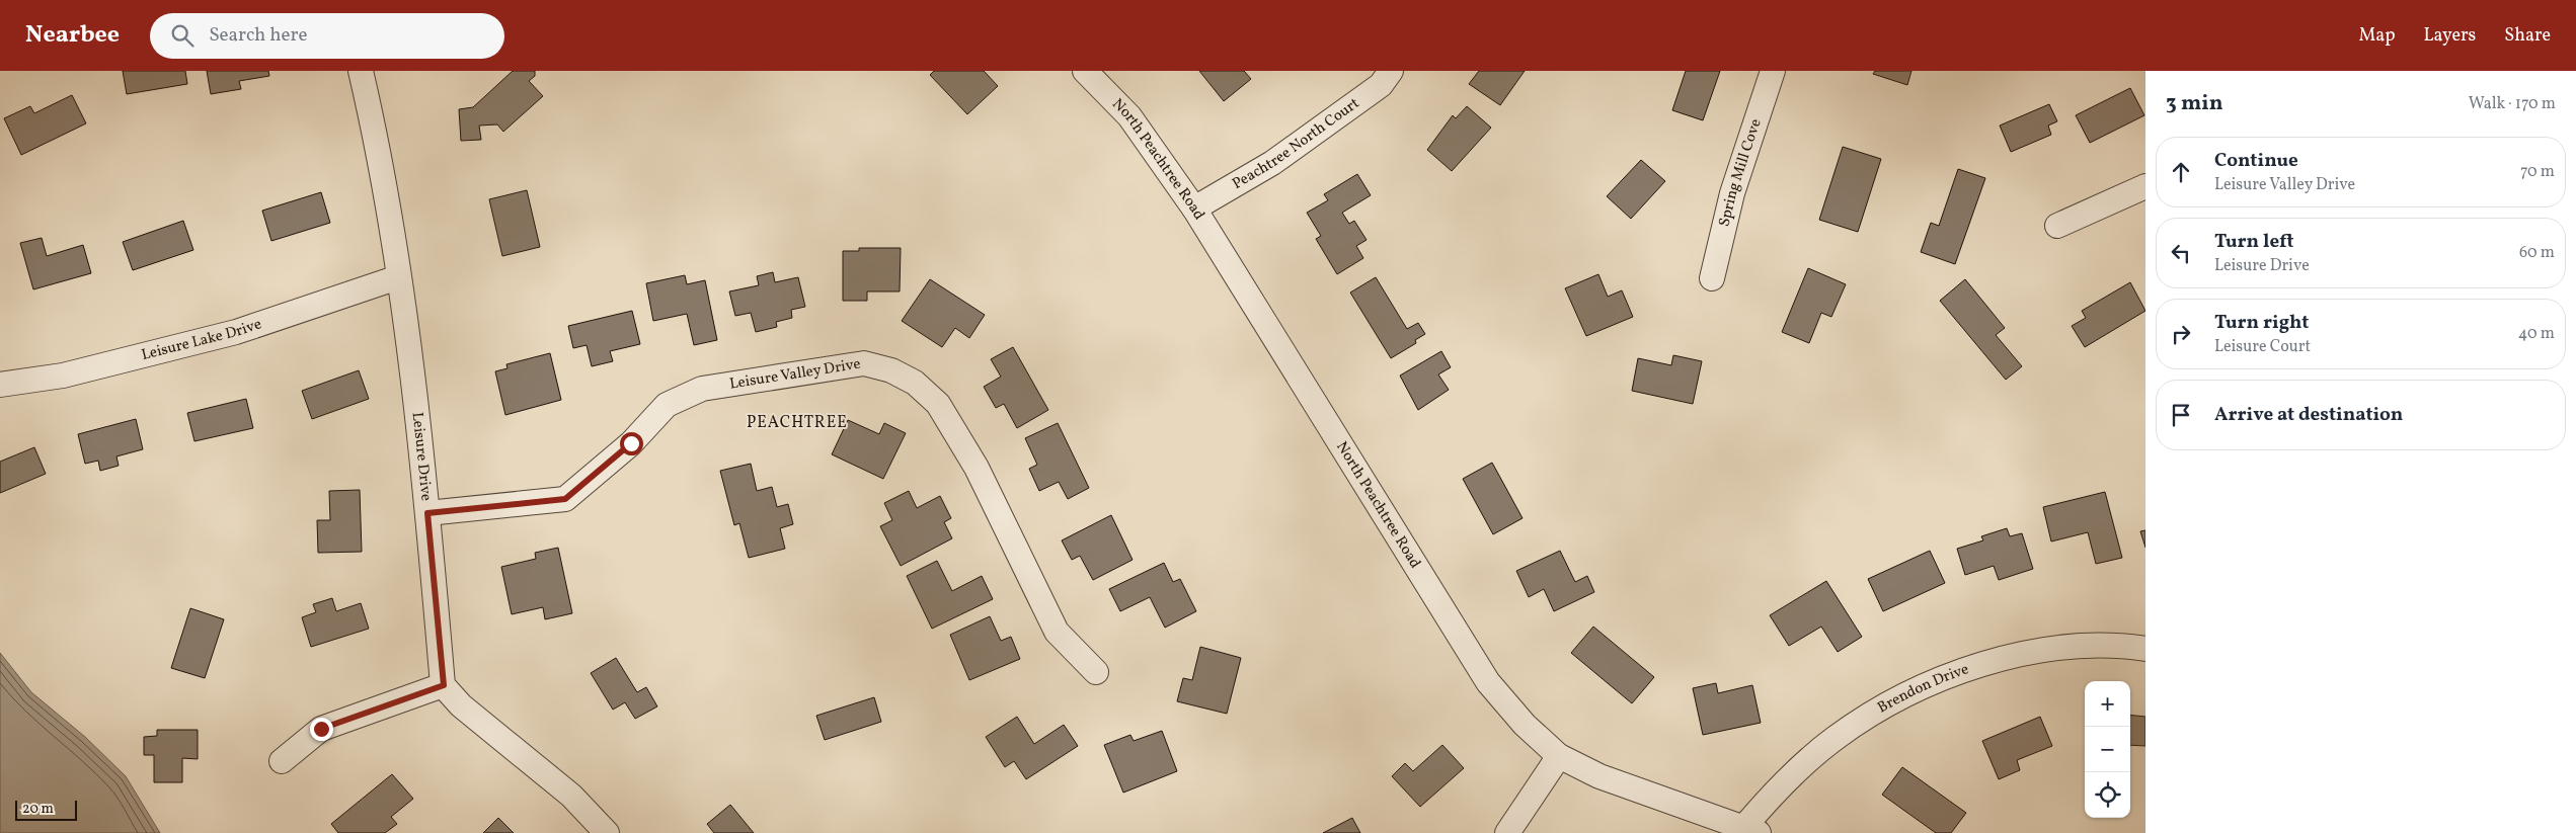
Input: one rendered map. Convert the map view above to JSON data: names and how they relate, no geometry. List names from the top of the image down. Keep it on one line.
{"streets":{"street":["Peachtree North Court","North Peachtree Road","Spring Mill Cove","Leisure Lake Drive","Leisure Valley Drive","Leisure Drive","Brendon Drive"]},"crossings":[["Peachtree North Court","North Peachtree Road"],["North Peachtree Road","Brendon Drive"],["Leisure Lake Drive","Leisure Drive"],["Leisure Valley Drive","Leisure Drive"]],"districts":["PEACHTREE"],"scale_bar":"20 m","page":{"header":"Nearbee","search":"Search here","nav":["Map","Layers","Share"],"heading":["3 min","Walk · 170 m"],"list":[["Continue","Leisure Valley Drive","70 m"],["Turn left","Leisure Drive","60 m"],["Turn right","Leisure Court","40 m"],"Arrive at destination"],"map_buttons":["+","−"],"scale":"20 m"}}
